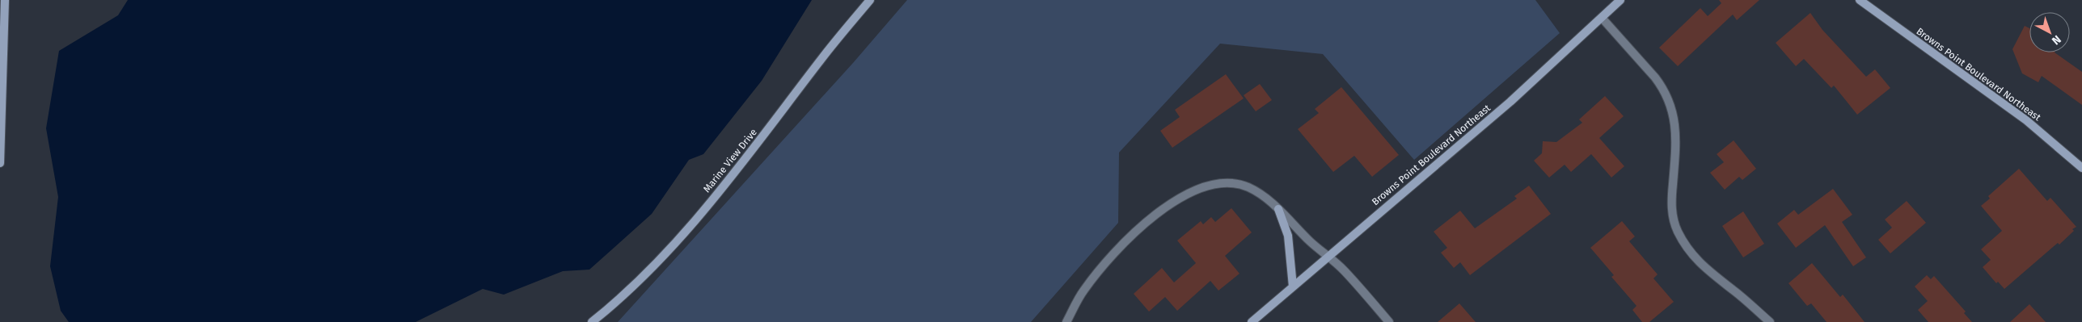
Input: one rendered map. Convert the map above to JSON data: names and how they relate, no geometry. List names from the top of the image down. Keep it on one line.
{"streets":{"street":["Browns Point Boulevard Northeast","Marine View Drive"]},"north":"bottom right"}
